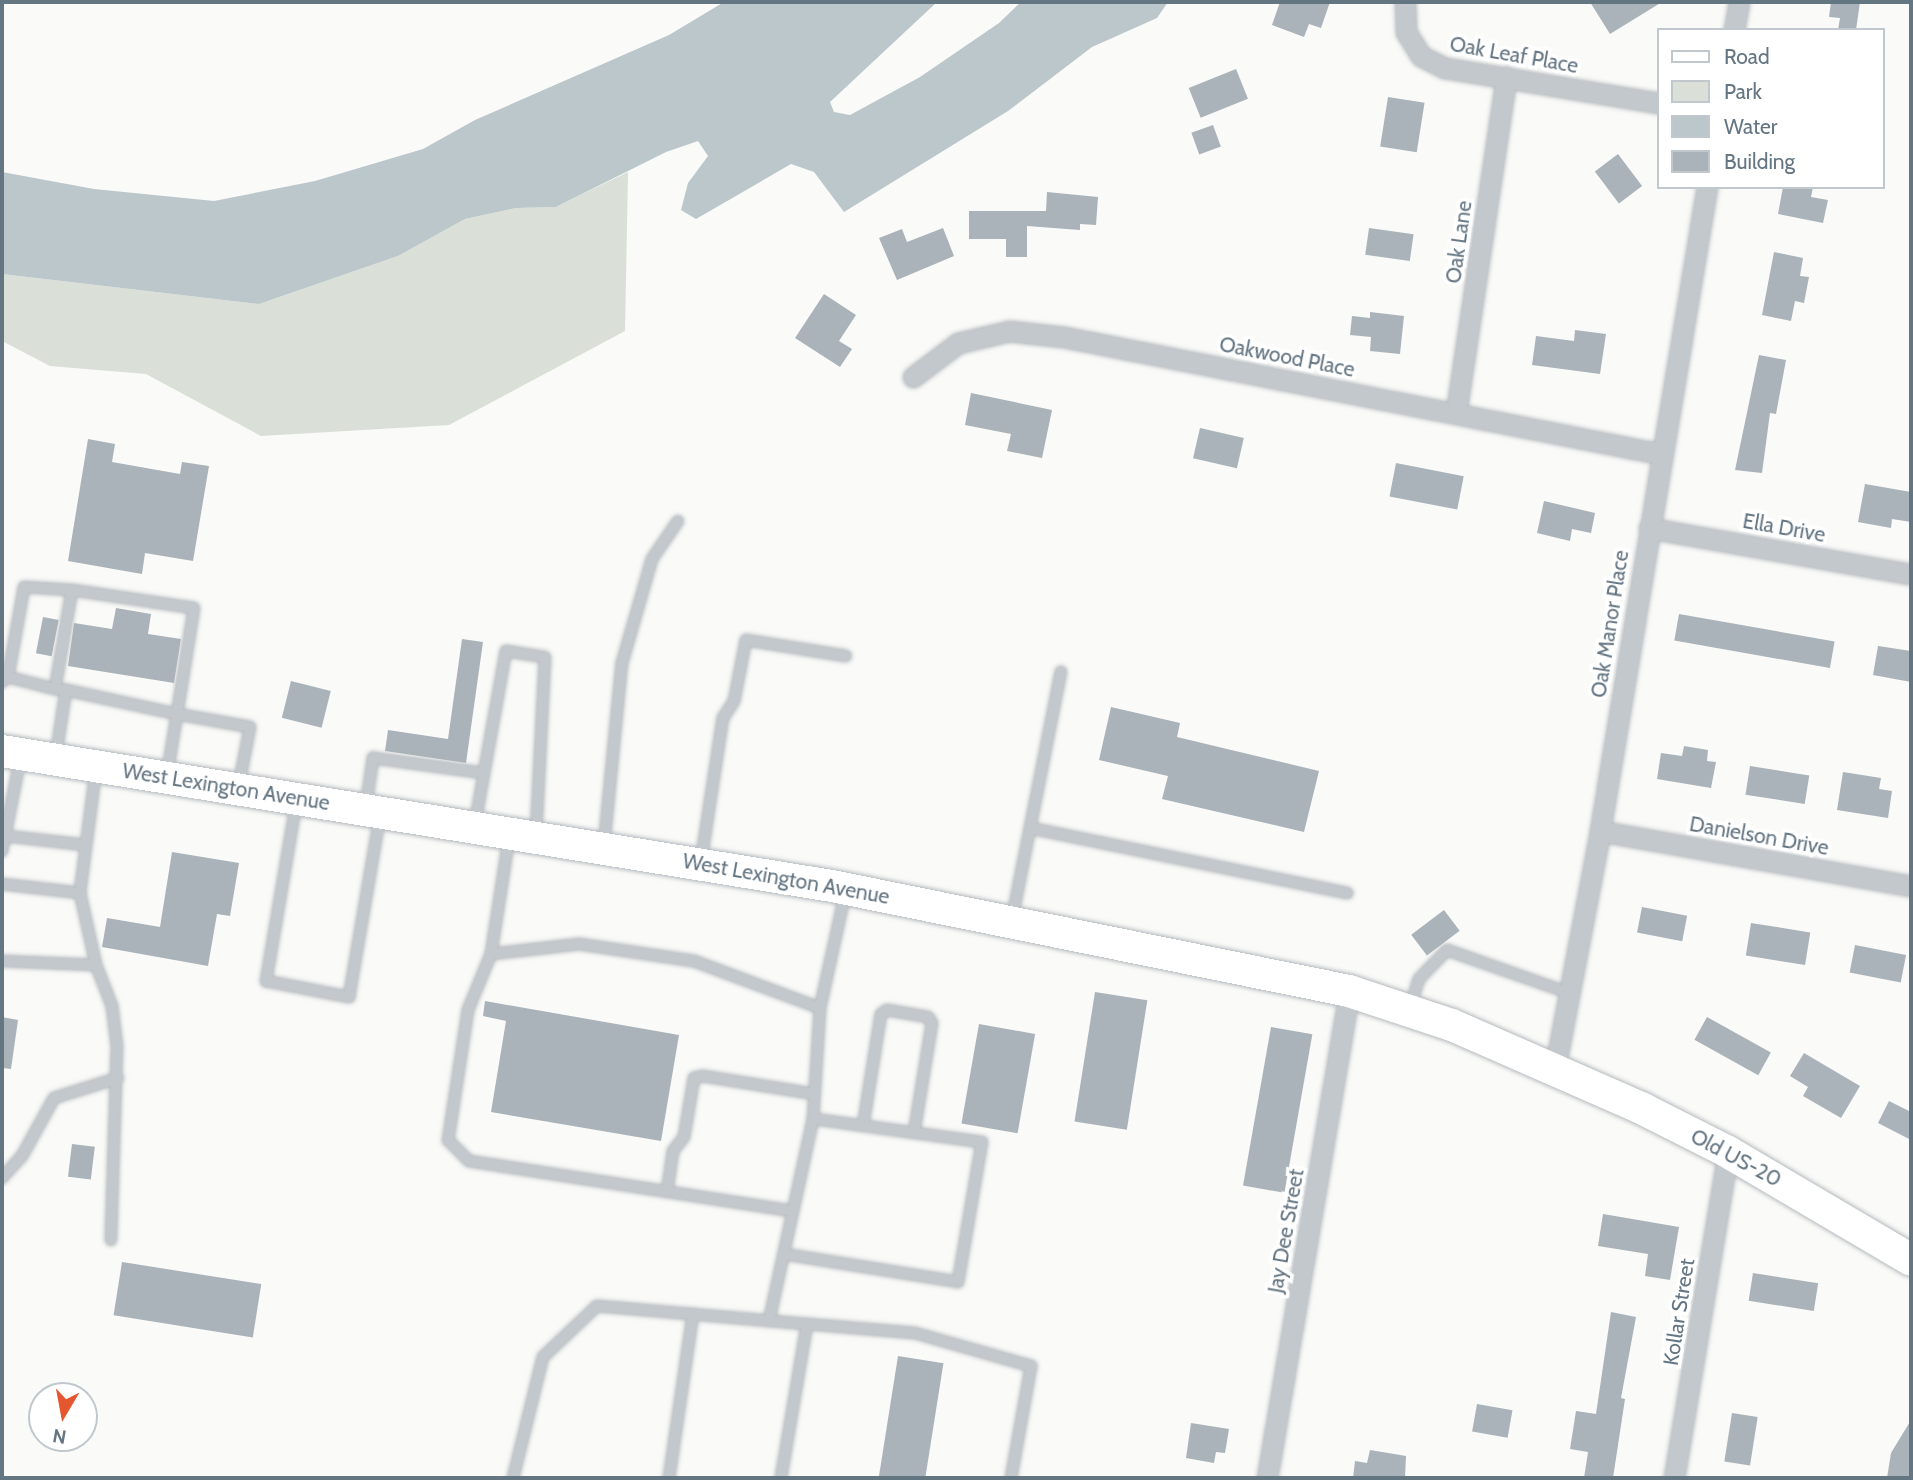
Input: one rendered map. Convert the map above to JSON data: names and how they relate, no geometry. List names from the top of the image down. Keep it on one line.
{"streets":{"main road":["West Lexington Avenue","Old US-20"],"street":["Oak Leaf Place","Oak Lane","Oakwood Place","Ella Drive","Oak Manor Place","Danielson Drive","Jay Dee Street","Kollar Street"]},"crossings":[["Oak Leaf Place","Oak Lane"],["Oak Lane","Oakwood Place"],["Oakwood Place","Oak Manor Place"],["Ella Drive","Oak Manor Place"],["Oak Manor Place","West Lexington Avenue"],["Oak Manor Place","Danielson Drive"],["Oak Manor Place","Old US-20"],["West Lexington Avenue","Old US-20"],["West Lexington Avenue","Jay Dee Street"],["Old US-20","Kollar Street"]],"legend":["Road","Park","Water","Building"],"north":"bottom"}
